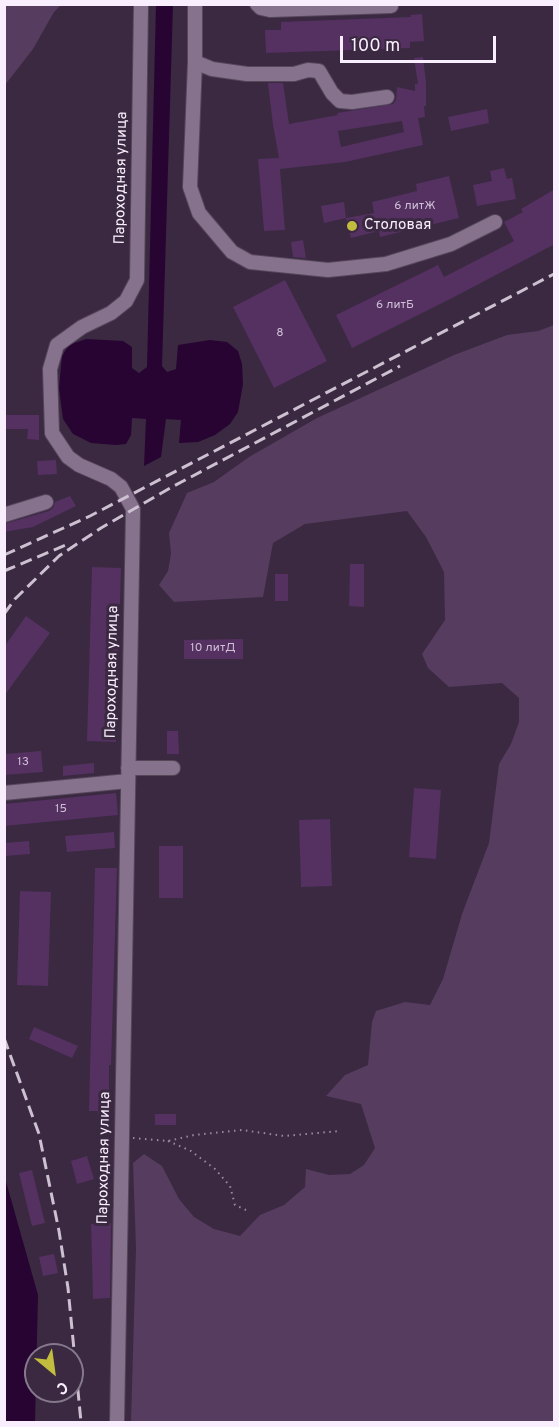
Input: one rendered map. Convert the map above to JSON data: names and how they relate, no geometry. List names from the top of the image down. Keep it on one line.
{"streets":{"street":["Пароходная улица"]},"places":["Столовая"],"house_numbers":["6 литЖ","6 литБ","8","10 литД","13","15"],"scale_bar":"100 m","north":"bottom right"}
